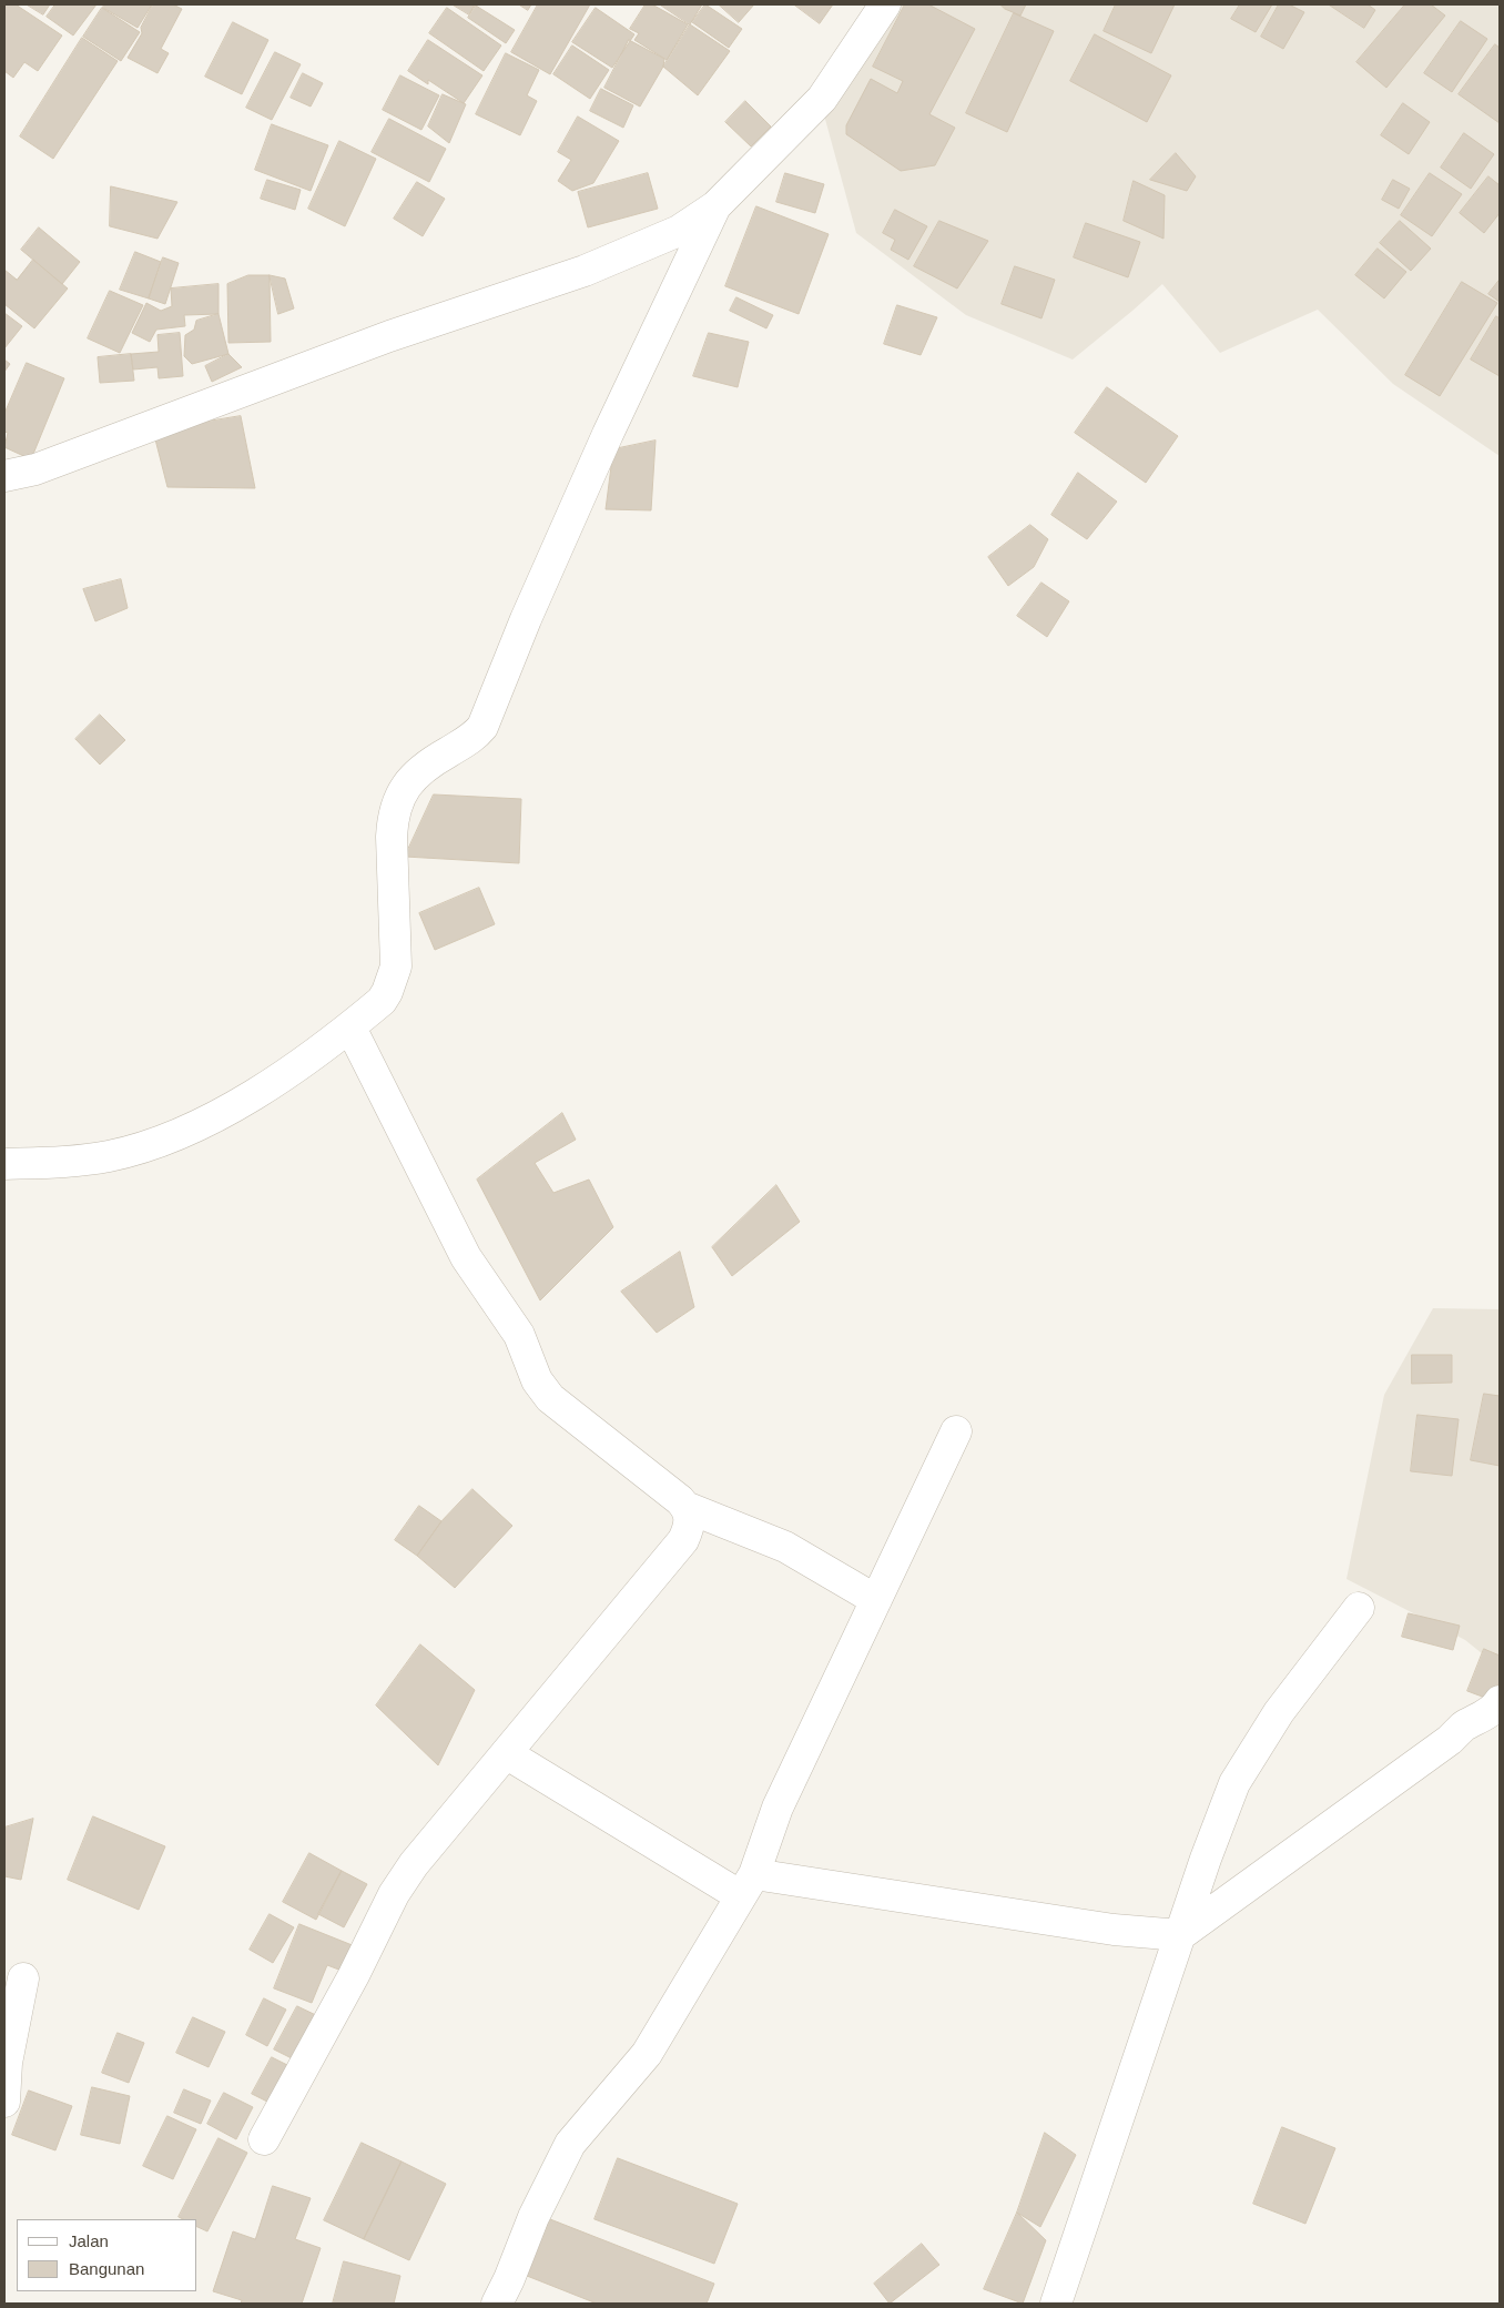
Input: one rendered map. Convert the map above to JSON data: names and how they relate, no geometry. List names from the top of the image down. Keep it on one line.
{"legend":["Jalan","Bangunan"]}
